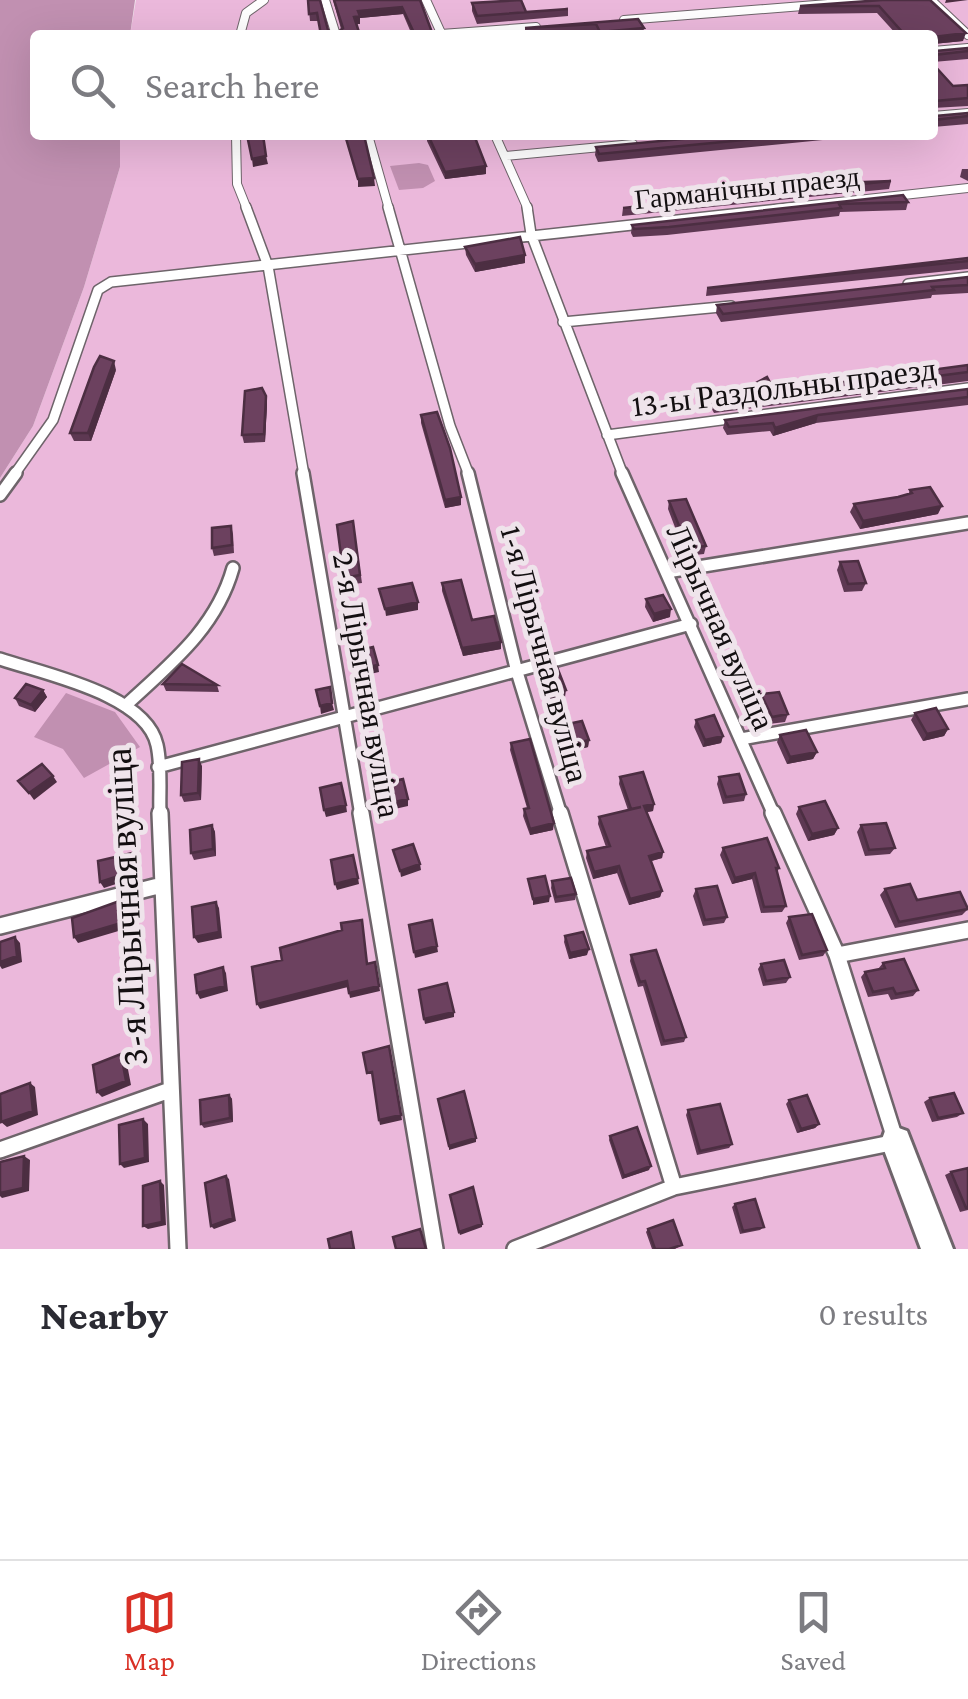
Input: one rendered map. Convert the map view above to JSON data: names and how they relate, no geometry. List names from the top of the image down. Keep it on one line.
{"streets":{"lane":["Гарманічны праезд","13-ы Раздольны праезд","Лірычная вуліца","1-я Лірычная вуліца","2-я Лірычная вуліца","3-я Лірычная вуліца"]},"crossings":[["Гарманічны праезд","Лірычная вуліца"],["Гарманічны праезд","1-я Лірычная вуліца"],["Гарманічны праезд","2-я Лірычная вуліца"],["13-ы Раздольны праезд","Лірычная вуліца"]],"page":{"search":"Search here","heading":["Nearby","0 results"],"nav":["Map","Directions","Saved"]}}
